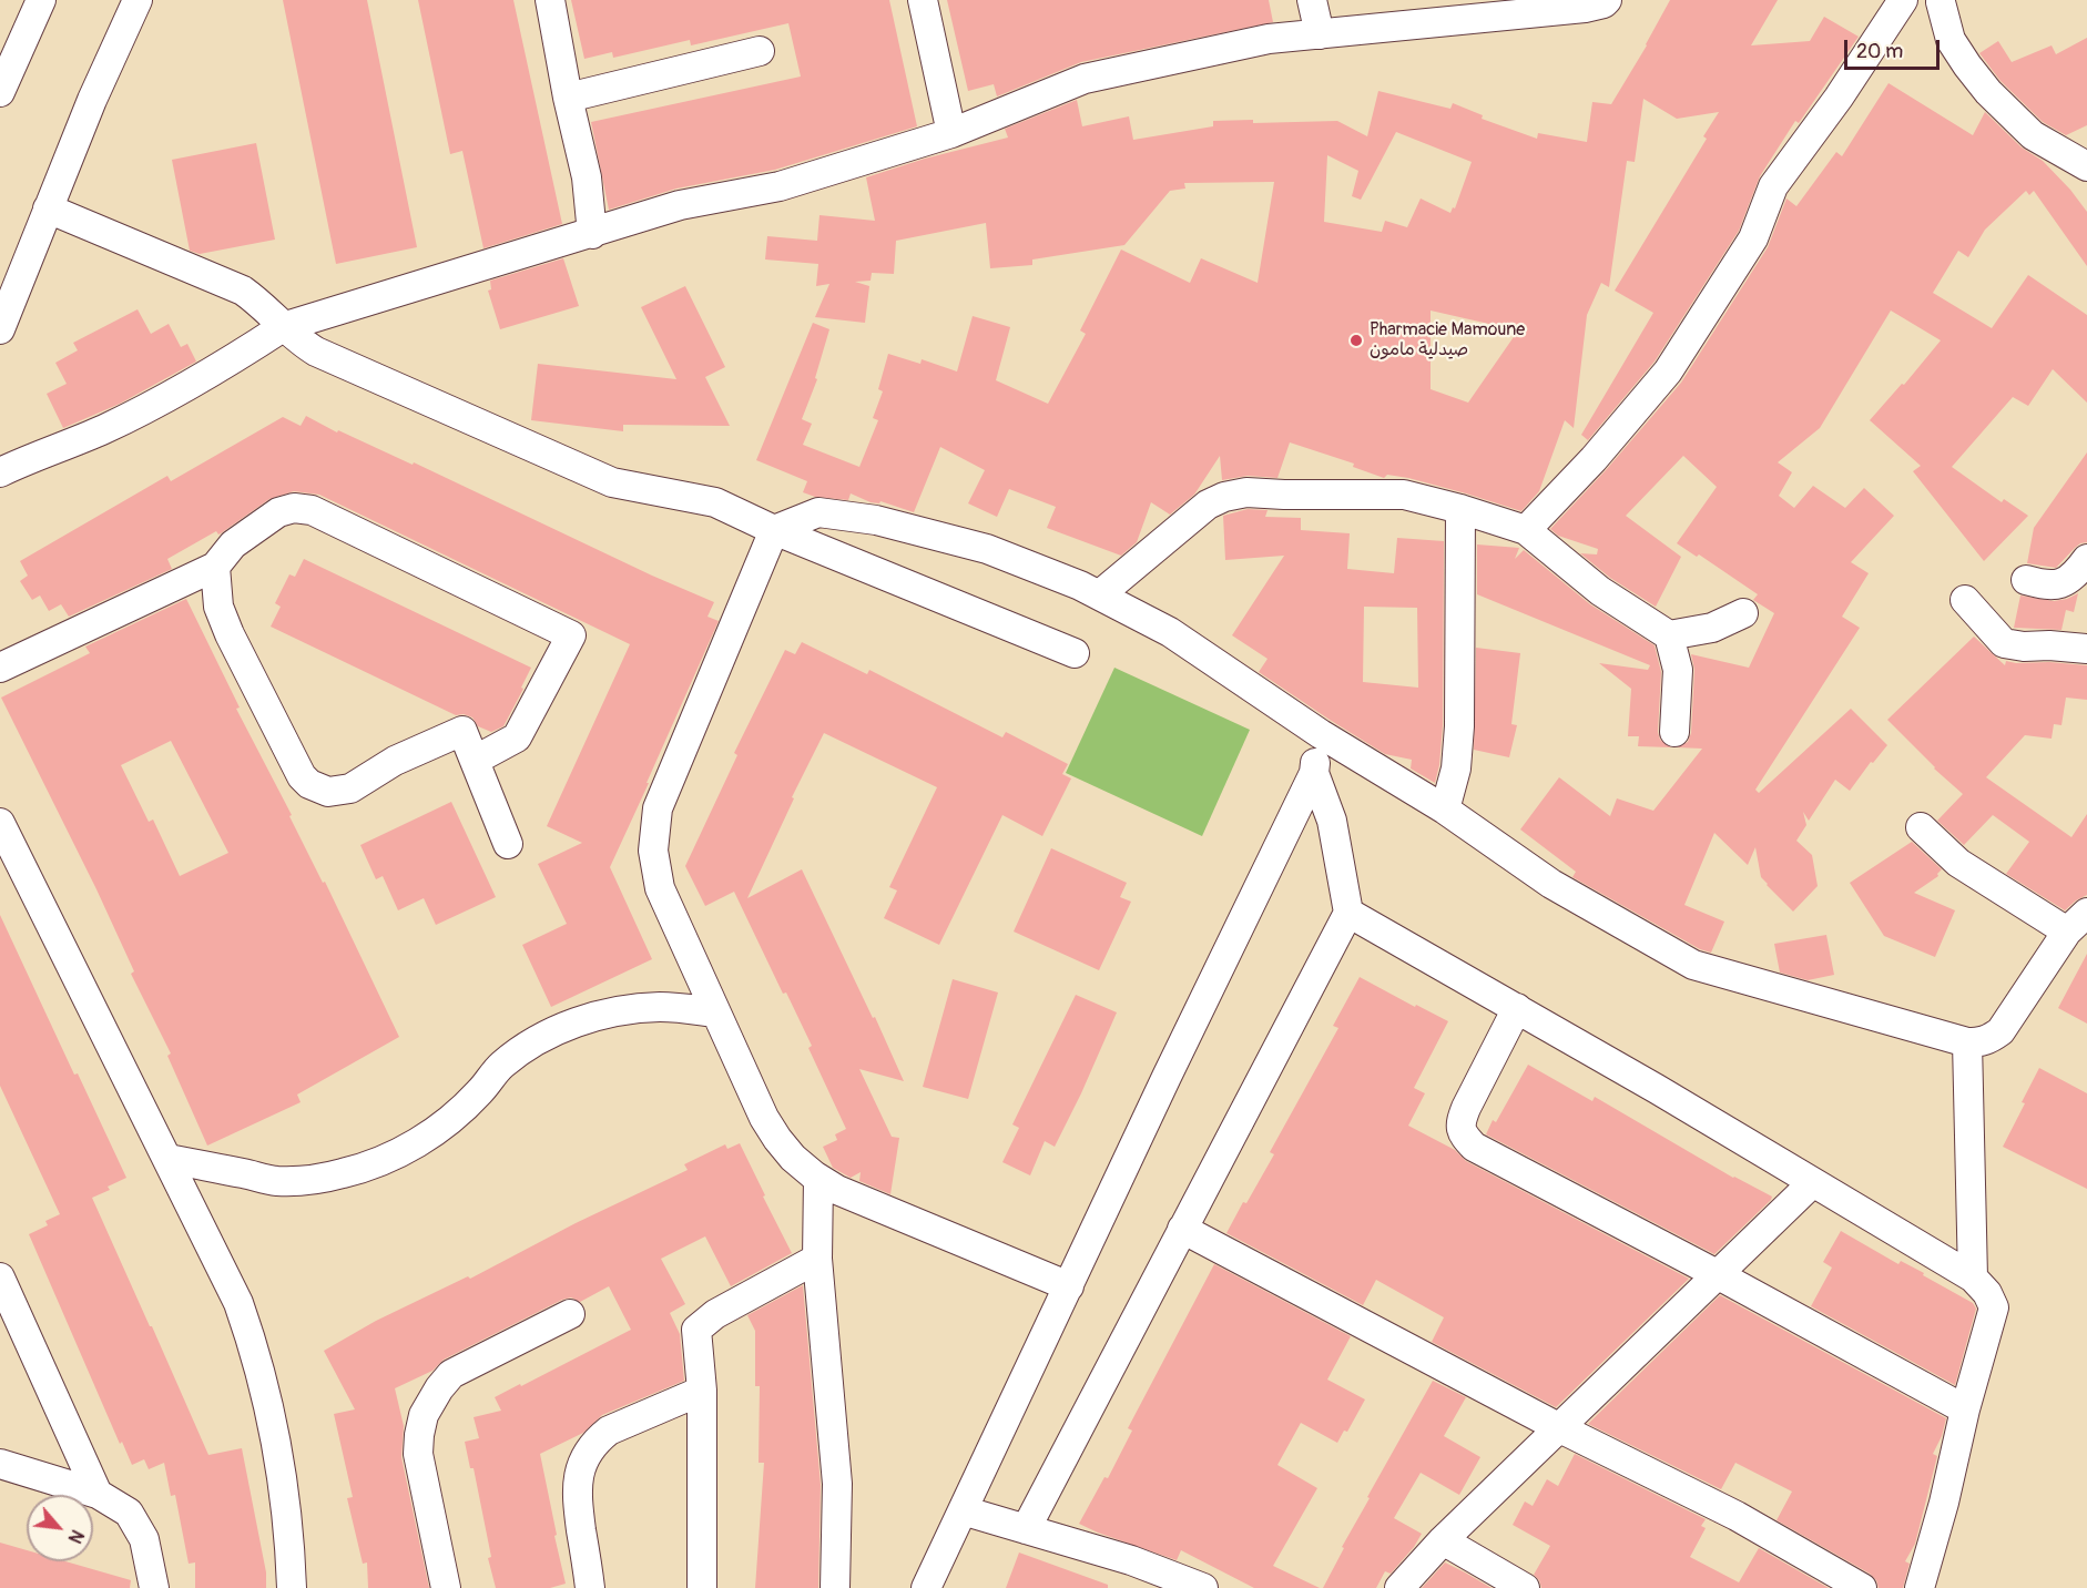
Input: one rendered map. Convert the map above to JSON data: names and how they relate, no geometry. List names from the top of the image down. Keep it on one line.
{"places":["Pharmacie Mamoune صيدلية مامون"],"scale_bar":"20 m","north":"bottom right"}
